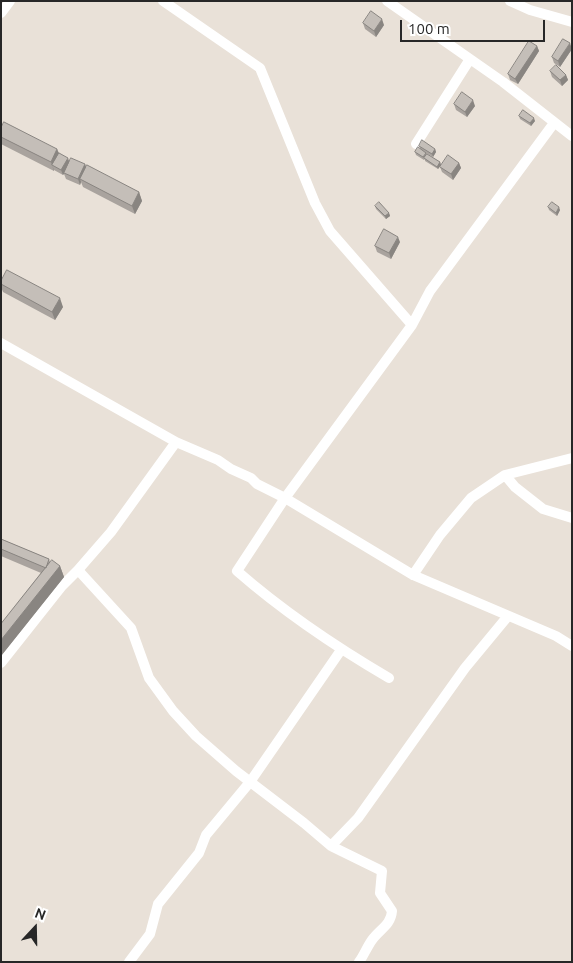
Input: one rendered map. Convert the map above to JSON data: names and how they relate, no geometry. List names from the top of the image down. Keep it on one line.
{"scale_bar":"100 m","north":"top"}
